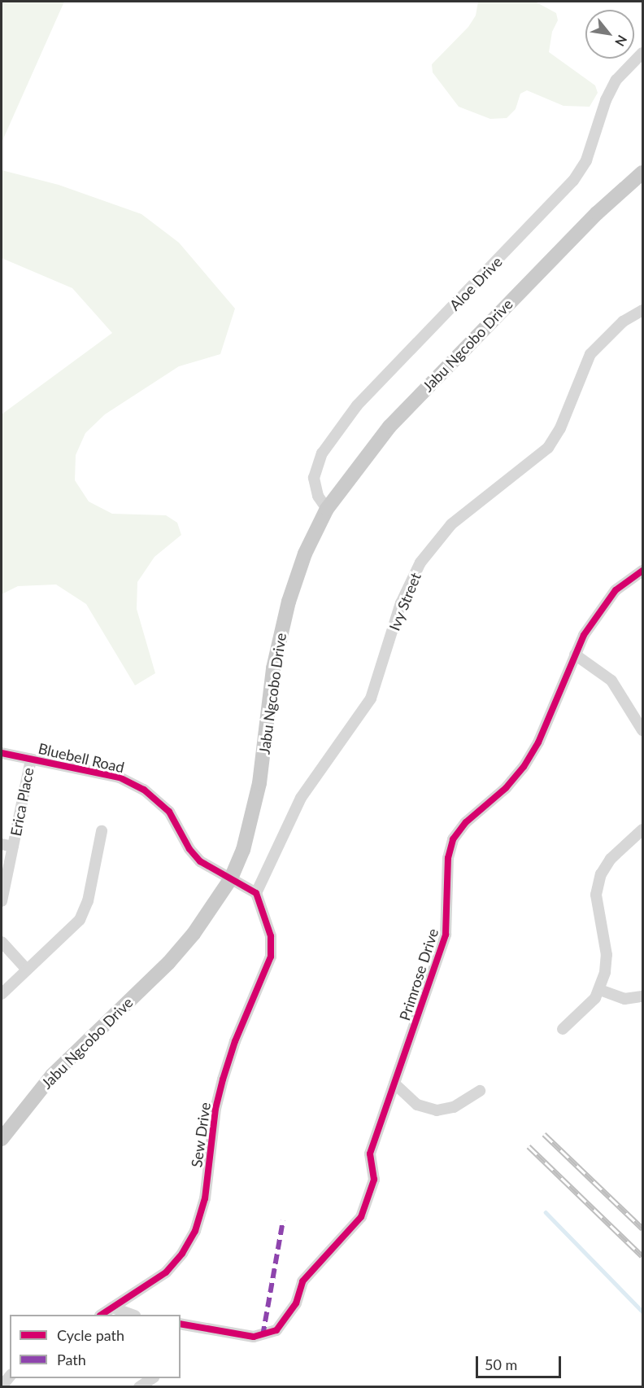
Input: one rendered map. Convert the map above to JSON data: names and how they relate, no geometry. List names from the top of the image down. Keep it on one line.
{"streets":{"main road":["Jabu Ngcobo Drive"],"street":["Aloe Drive","Ivy Street","Bluebell Road","Erica Place","Primrose Drive","Sew Drive"]},"crossings":[["Aloe Drive","Jabu Ngcobo Drive"],["Jabu Ngcobo Drive","Bluebell Road"],["Ivy Street","Sew Drive"],["Bluebell Road","Erica Place"]],"legend":["Cycle path","Path"],"scale_bar":"50 m","north":"bottom right"}
